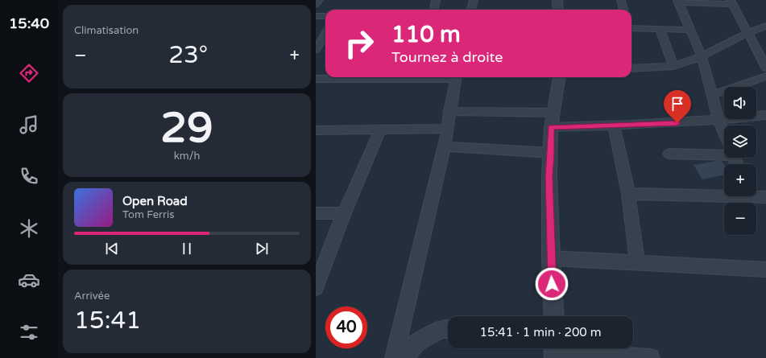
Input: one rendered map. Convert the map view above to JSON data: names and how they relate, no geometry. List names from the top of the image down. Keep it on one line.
{"page":{"tabs":"15:40","tile":["Climatisation",["29","km/h"],["Arrivée","15:41"]],"turn":["110 m","Tournez à droite"],"heat":["−","23°","+"],"map_buttons":["+","−"],"song":["Open Road","Tom Ferris"],"limit":"40","trip":"15:41 · 1 min · 200 m"}}
